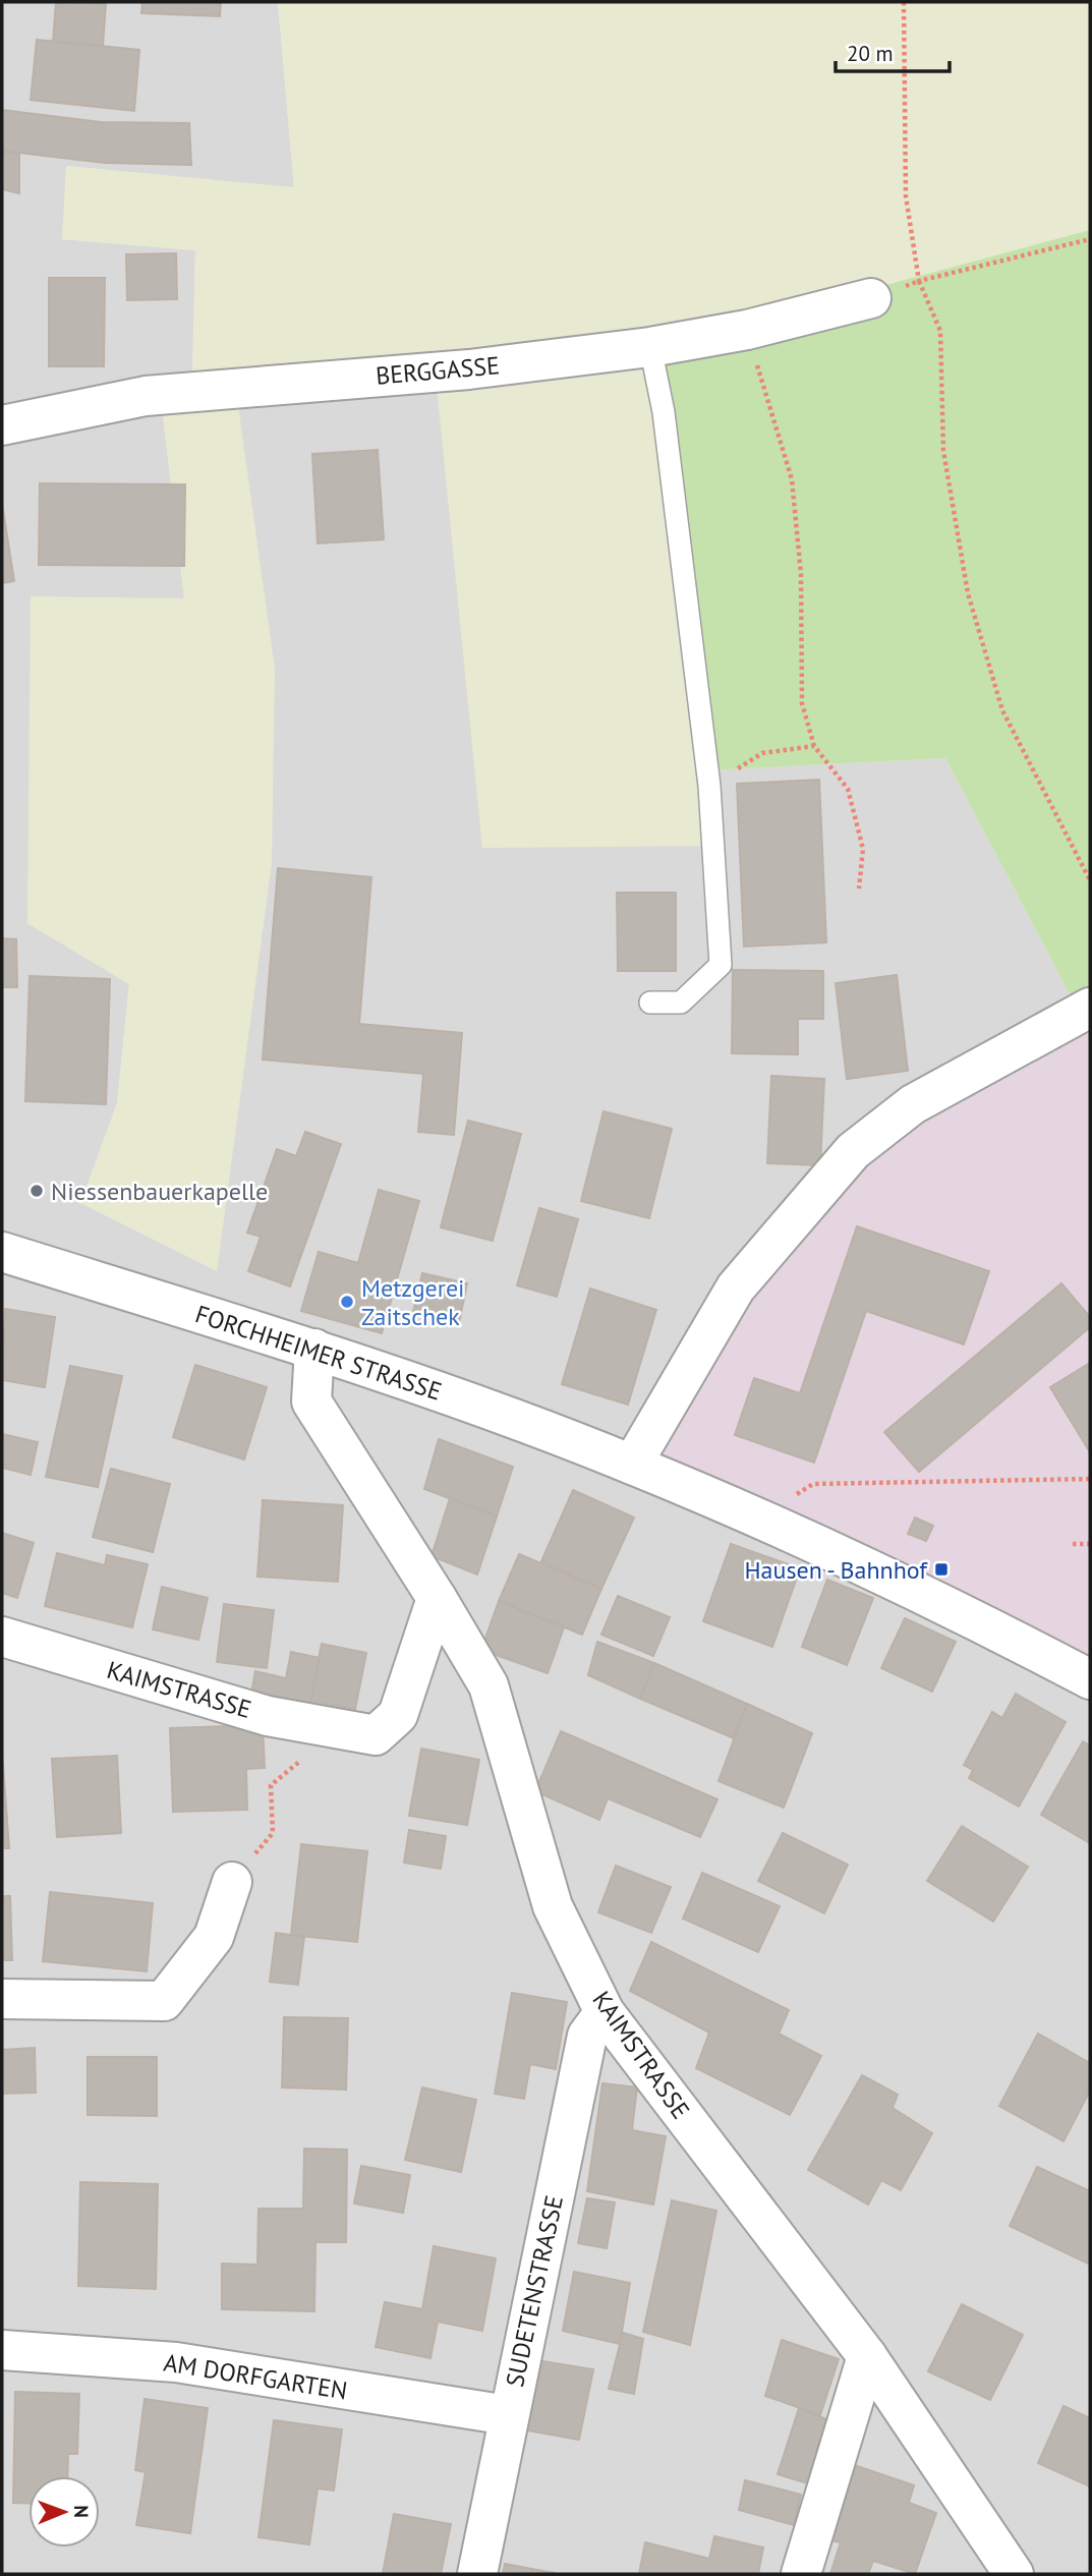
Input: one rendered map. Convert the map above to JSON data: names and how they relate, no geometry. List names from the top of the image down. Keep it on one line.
{"streets":{"street":["BERGGASSE","FORCHHEIMER STRASSE","KAIMSTRASSE","SUDETENSTRASSE","AM DORFGARTEN"]},"crossings":[["FORCHHEIMER STRASSE","KAIMSTRASSE"],["KAIMSTRASSE","SUDETENSTRASSE"],["SUDETENSTRASSE","AM DORFGARTEN"]],"places":{"other":["Niessenbauerkapelle","Metzgerei Zaitschek"],"transit":["Hausen - Bahnhof"]},"scale_bar":"20 m","north":"right"}
